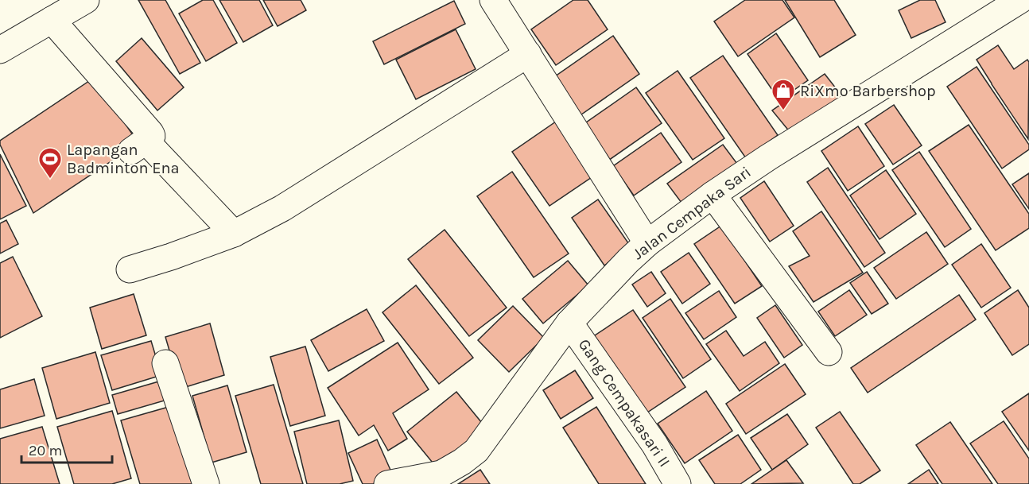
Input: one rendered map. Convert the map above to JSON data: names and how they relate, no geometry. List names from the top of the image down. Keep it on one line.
{"streets":{"street":["Jalan Cempaka Sari","Gang Cempakasari II"]},"crossings":[["Jalan Cempaka Sari","Gang Cempakasari II"]],"places":{"shop":["RiXmo Barbershop"],"sports":["Lapangan Badminton Ena"]},"scale_bar":"20 m"}
